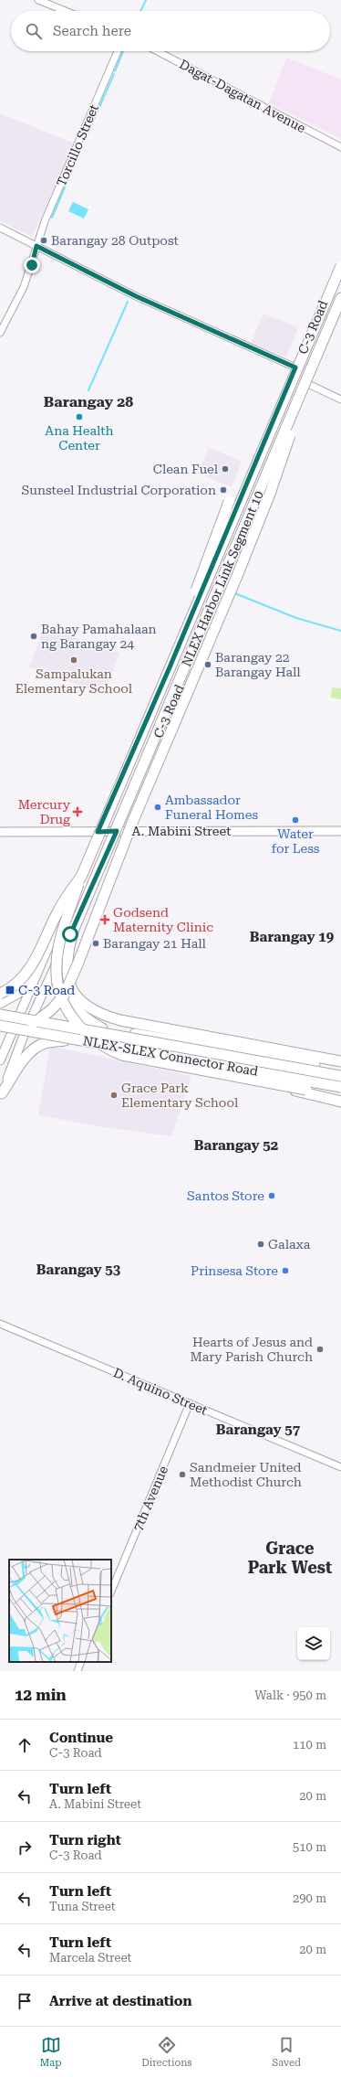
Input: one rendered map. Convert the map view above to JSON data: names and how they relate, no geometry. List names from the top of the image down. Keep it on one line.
{"streets":{"highway":["NLEX Harbor Link Segment 10","NLEX-SLEX Connector Road"],"main road":["C-3 Road","A. Mabini Street"],"street":["Dagat-Dagatan Avenue","Torcillo Street","D. Aquino Street","7th Avenue"]},"crossings":[["C-3 Road","A. Mabini Street"],["D. Aquino Street","7th Avenue"]],"districts":["Barangay 28","Barangay 19","Barangay 52","Barangay 53","Barangay 57","Grace Park West"],"places":{"other":["Barangay 28 Outpost","Ana Health Center","Clean Fuel","Sunsteel Industrial Corporation","Bahay Pamahalaan ng Barangay 24","Sampalukan Elementary School","Barangay 22 Barangay Hall","Ambassador Funeral Homes","Water for Less","Barangay 21 Hall","Grace Park Elementary School","Santos Store","Galaxa","Prinsesa Store","Hearts of Jesus and Mary Parish Church","Sandmeier United Methodist Church"],"health":["Mercury Drug","Godsend Maternity Clinic"],"transit":["C-3 Road"]},"page":{"search":"Search here","heading":["12 min","Walk · 950 m"],"list":[["Continue","C-3 Road","110 m"],["Turn left","A. Mabini Street","20 m"],["Turn right","C-3 Road","510 m"],["Turn left","Tuna Street","290 m"],["Turn left","Marcela Street","20 m"],"Arrive at destination"],"nav":["Map","Directions","Saved"]}}
